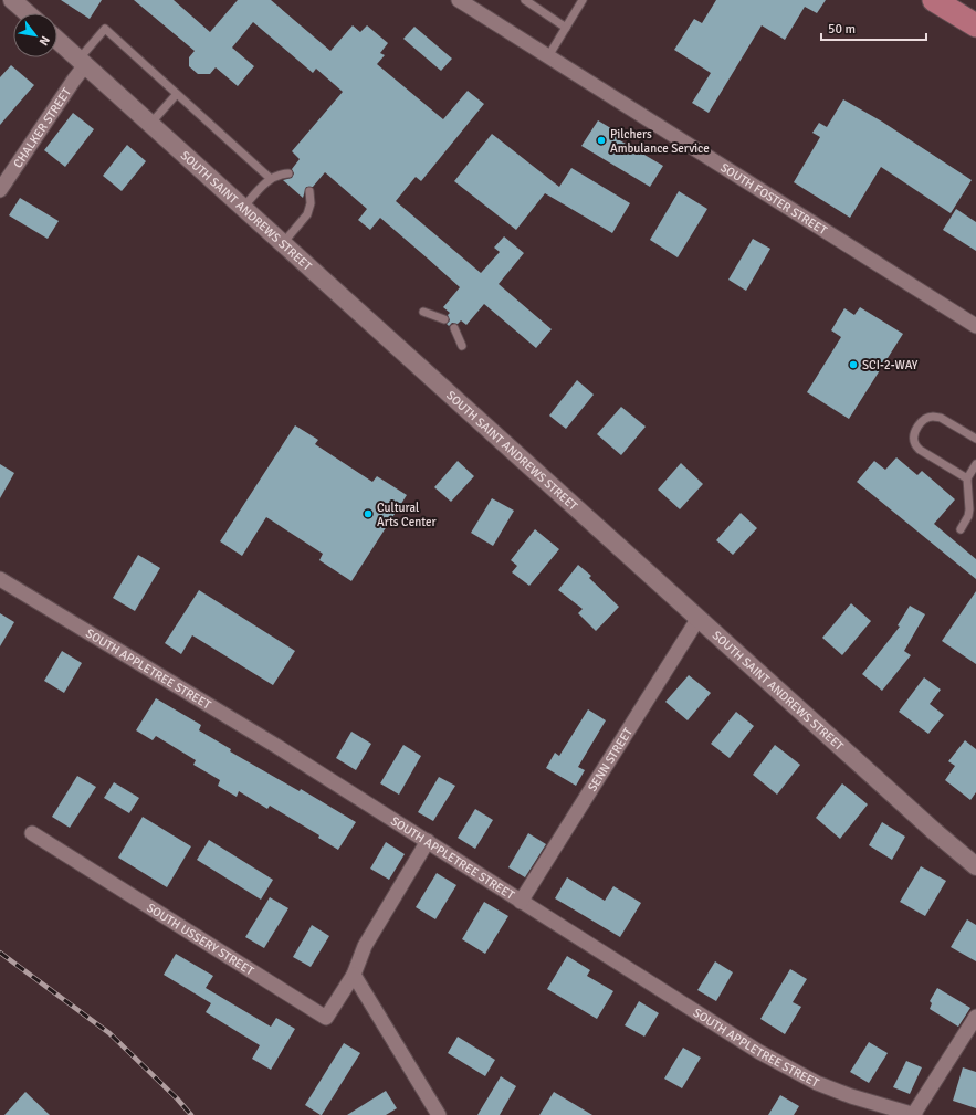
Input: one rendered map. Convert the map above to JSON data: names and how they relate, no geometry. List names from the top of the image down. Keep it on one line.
{"streets":{"street":["CHALKER STREET","SOUTH FOSTER STREET","SOUTH SAINT ANDREWS STREET","SOUTH APPLETREE STREET","SENN STREET","SOUTH USSERY STREET"]},"crossings":[["CHALKER STREET","SOUTH SAINT ANDREWS STREET"],["SOUTH SAINT ANDREWS STREET","SENN STREET"],["SOUTH APPLETREE STREET","SENN STREET"],["SOUTH APPLETREE STREET","SOUTH USSERY STREET"]],"places":["Pilchers Ambulance Service","SCI-2-WAY","Cultural Arts Center"],"scale_bar":"50 m","north":"bottom right"}
